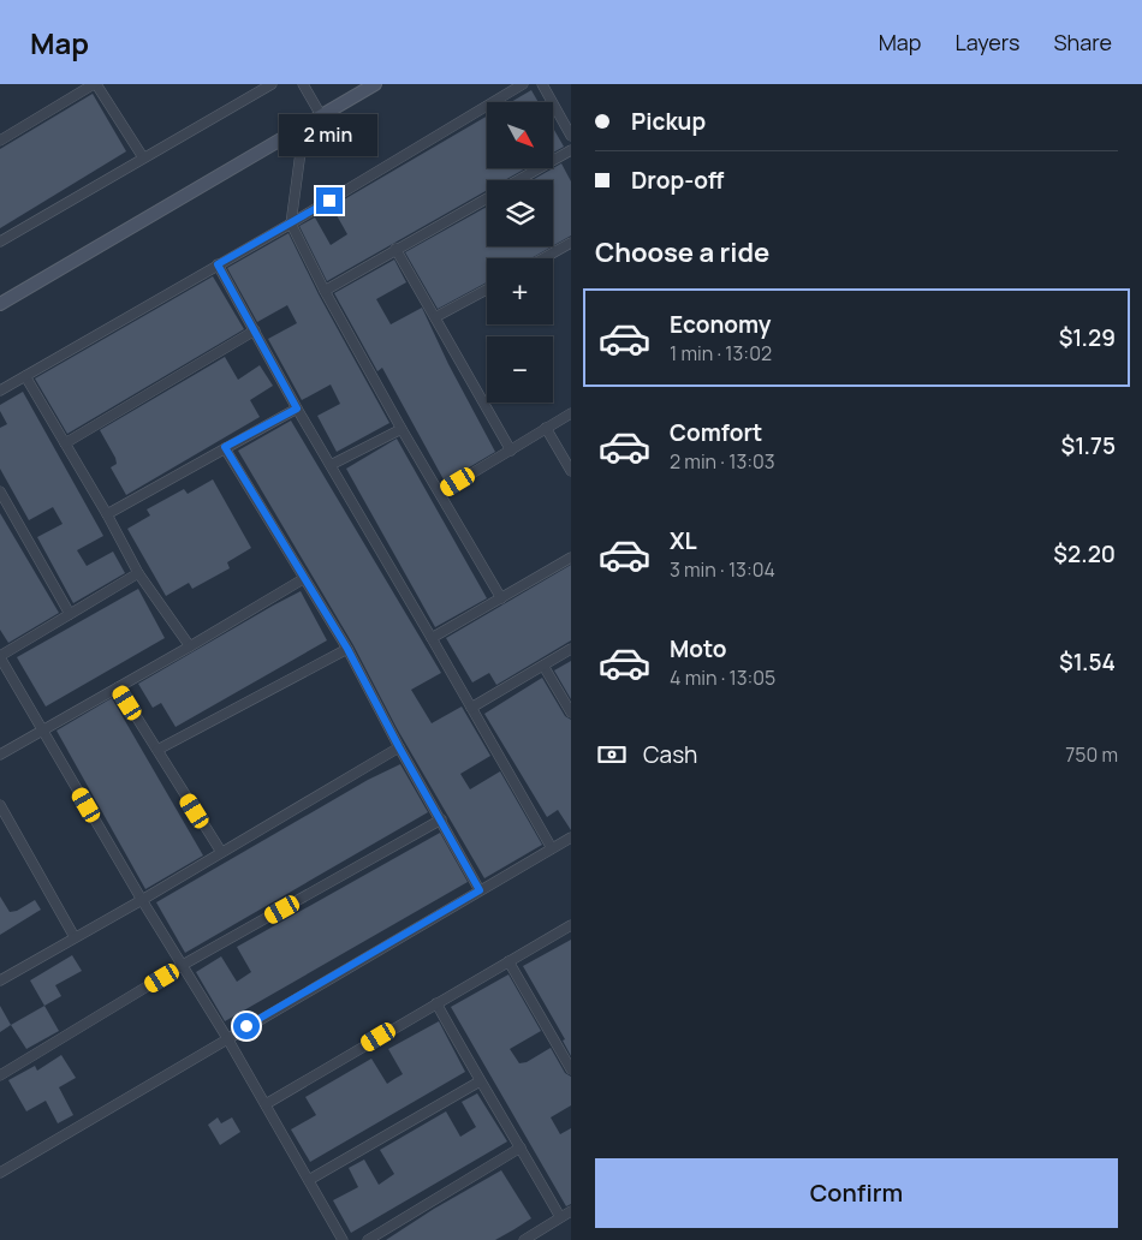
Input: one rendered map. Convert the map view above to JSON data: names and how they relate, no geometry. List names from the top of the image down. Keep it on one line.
{"north":"bottom right","page":{"header":"Map","nav":["Map","Layers","Share"],"banner":["Pickup","Drop-off"],"map_buttons":["+","−"],"bubble":"2 min","heading":"Choose a ride","list":[{"name":"Economy","note":"1 min · 13:02","value":"$1.29"},{"name":"Comfort","note":"2 min · 13:03","value":"$1.75"},{"name":"XL","note":"3 min · 13:04","value":"$2.20"},{"name":"Moto","note":"4 min · 13:05","value":"$1.54"}],"pay":["Cash","750 m"],"buttons":"Confirm"}}
